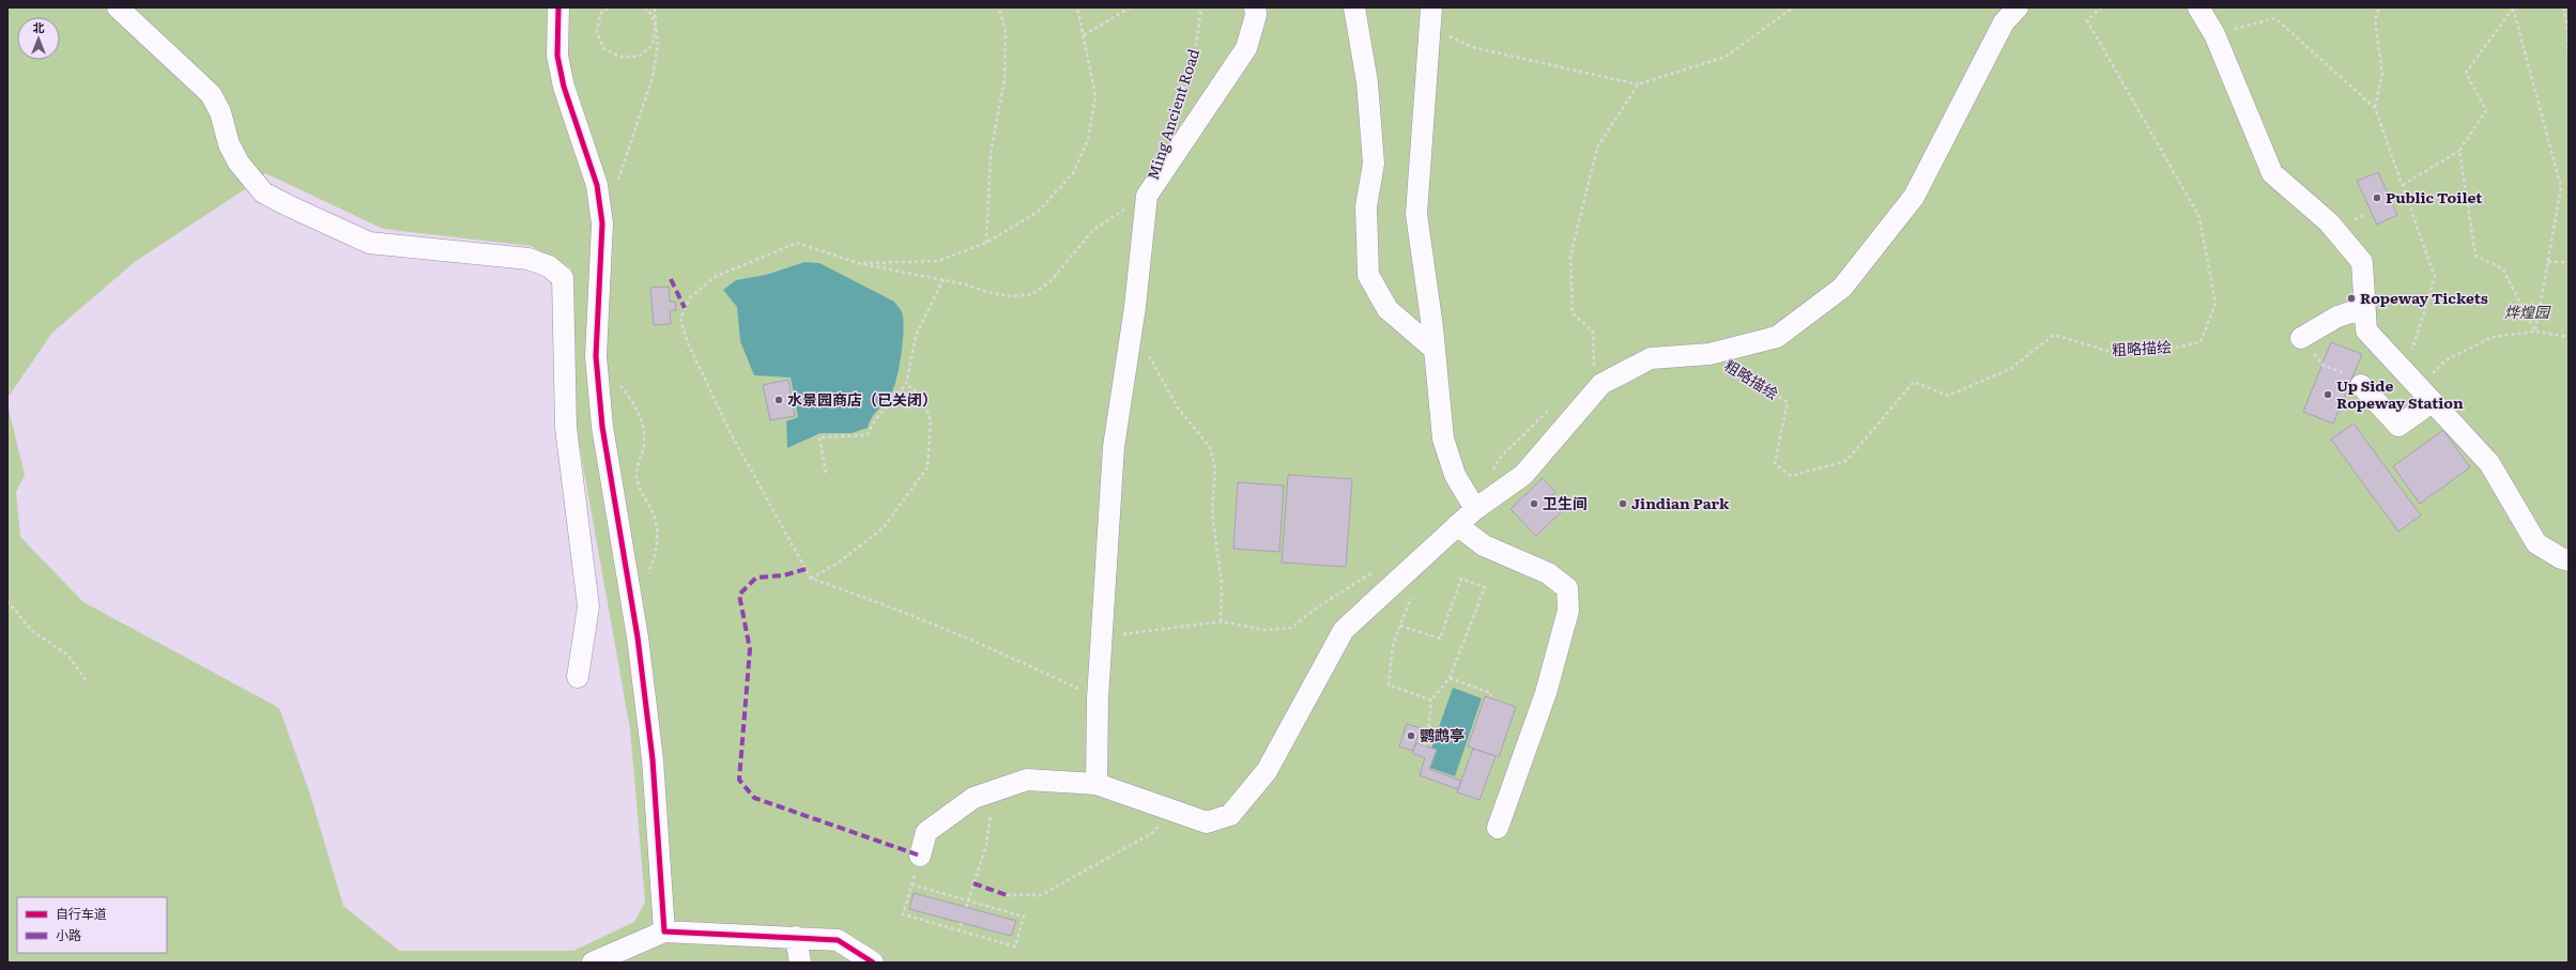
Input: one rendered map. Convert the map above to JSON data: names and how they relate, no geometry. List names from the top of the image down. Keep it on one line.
{"streets":{"path":["Ming Ancient Road","粗略描绘"]},"parks":["烨煌园"],"places":["Public Toilet","Ropeway Tickets","Up Side Ropeway Station","水景园商店（已关闭）","卫生间","Jindian Park","鹦鹉亭"],"legend":["自行车道","小路"],"north":"top"}
